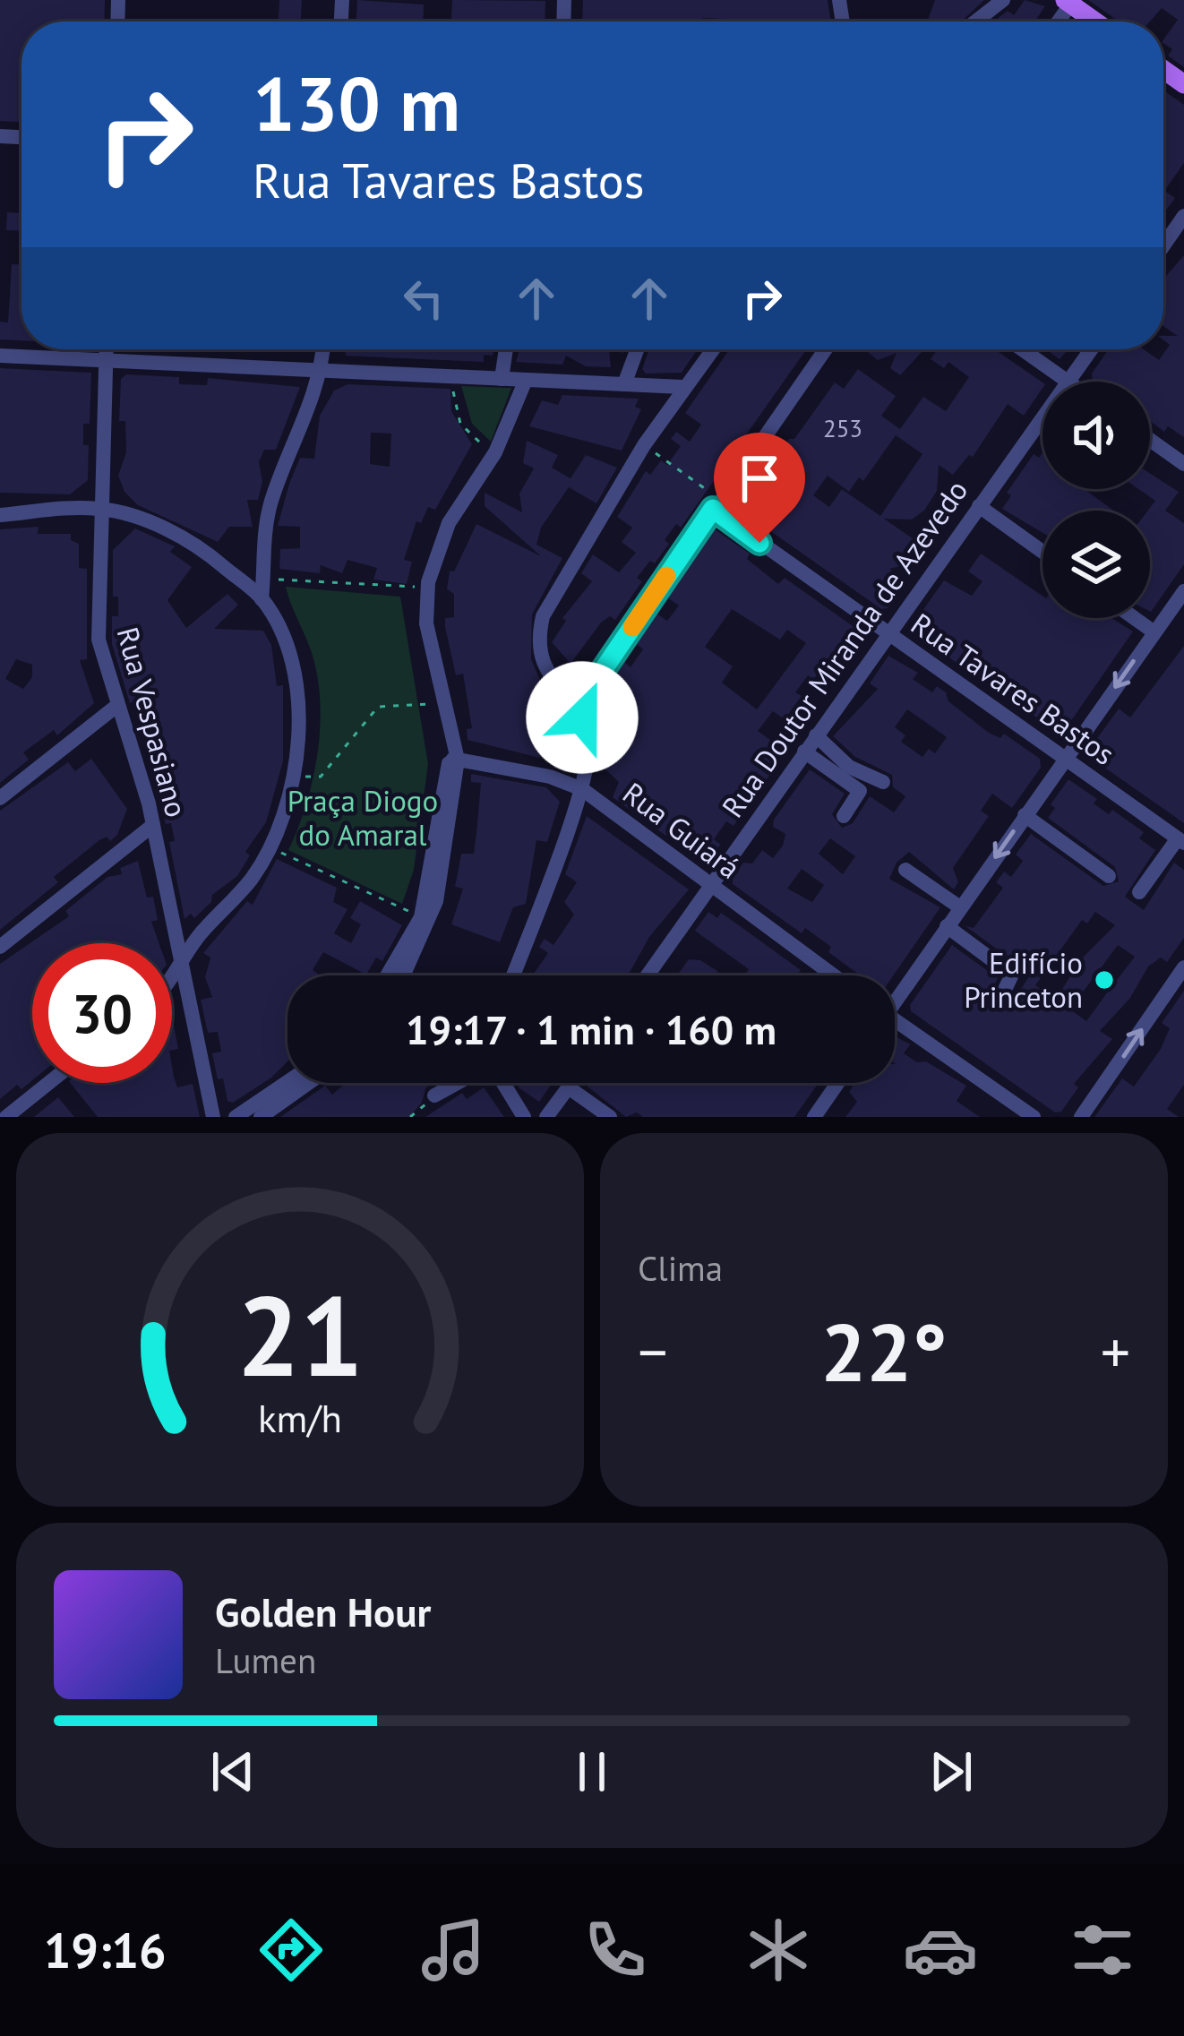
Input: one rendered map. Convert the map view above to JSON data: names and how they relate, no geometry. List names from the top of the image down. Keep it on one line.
{"streets":{"street":["Rua Doutor Miranda de Azevedo","Rua Tavares Bastos","Rua Vespasiano","Rua Guiará"]},"crossings":[["Rua Doutor Miranda de Azevedo","Rua Tavares Bastos"],["Rua Doutor Miranda de Azevedo","Rua Guiará"]],"parks":["Praça Diogo do Amaral"],"places":["Edifício Princeton"],"house_numbers":["253"],"page":{"turn":["130 m","Rua Tavares Bastos"],"limit":"30","trip":"19:17 · 1 min · 160 m","tile":"Clima","heat":["−","22°","+"],"song":["Golden Hour","Lumen"],"tabs":"19:16","gauge":["21","km/h"]}}
